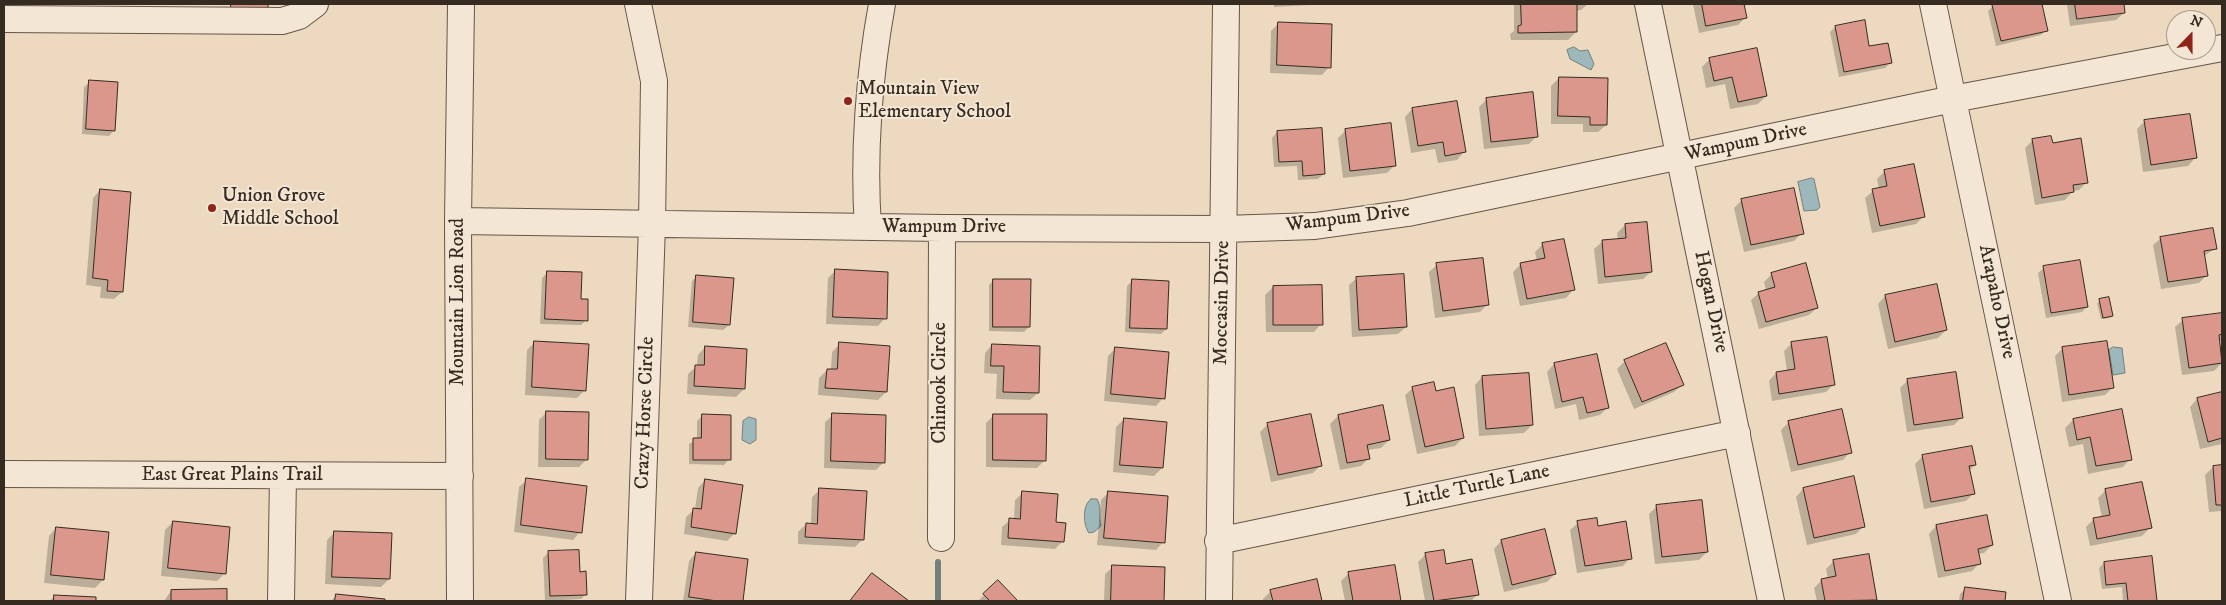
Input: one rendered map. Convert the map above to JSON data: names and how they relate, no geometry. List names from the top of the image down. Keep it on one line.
{"streets":{"street":["Wampum Drive","Mountain Lion Road","Hogan Drive","Arapaho Drive","Moccasin Drive","Chinook Circle","Crazy Horse Circle","East Great Plains Trail","Little Turtle Lane"]},"crossings":[["Wampum Drive","Mountain Lion Road"],["Wampum Drive","Hogan Drive"],["Wampum Drive","Arapaho Drive"],["Wampum Drive","Moccasin Drive"],["Wampum Drive","Chinook Circle"],["Wampum Drive","Crazy Horse Circle"],["Mountain Lion Road","East Great Plains Trail"],["Hogan Drive","Little Turtle Lane"],["Moccasin Drive","Little Turtle Lane"]],"places":["Mountain View Elementary School","Union Grove Middle School"],"north":"top"}
